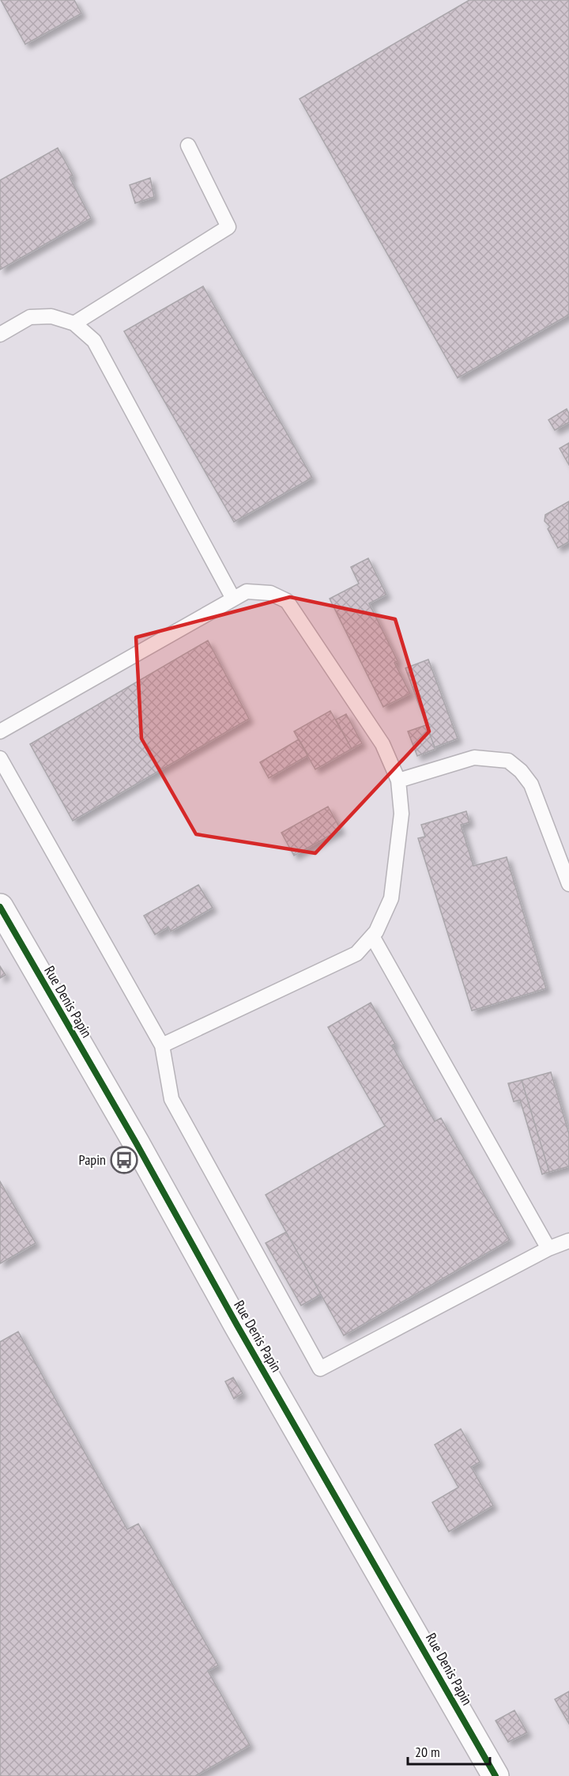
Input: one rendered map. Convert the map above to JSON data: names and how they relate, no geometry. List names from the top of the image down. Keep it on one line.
{"streets":{"street":["Rue Denis Papin"]},"places":{"bus stop":["Papin"]},"scale_bar":"20 m"}
